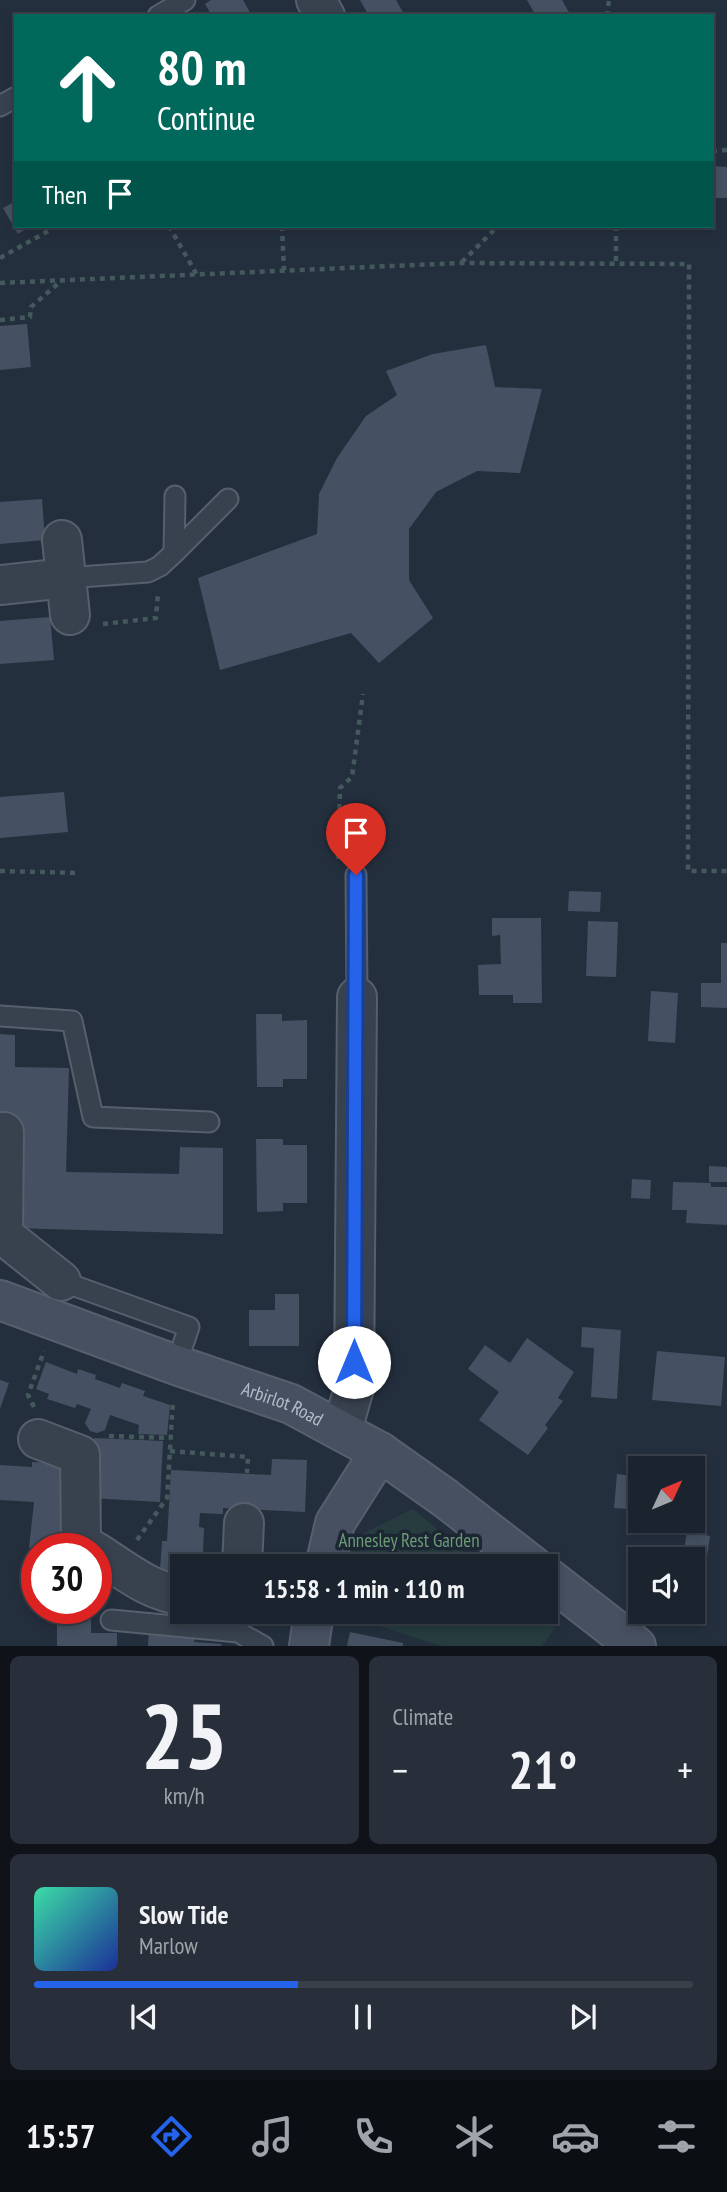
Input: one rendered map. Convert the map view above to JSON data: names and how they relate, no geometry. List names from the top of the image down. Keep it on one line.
{"streets":{"main road":["Arbirlot Road"]},"parks":["Annesley Rest Garden"],"north":"top right","page":{"turn":["80 m","Continue"],"then":"Then","limit":"30","trip":"15:58 · 1 min · 110 m","tile":[["25","km/h"],"Climate"],"heat":["−","21°","+"],"song":["Slow Tide","Marlow"],"tabs":"15:57"}}
